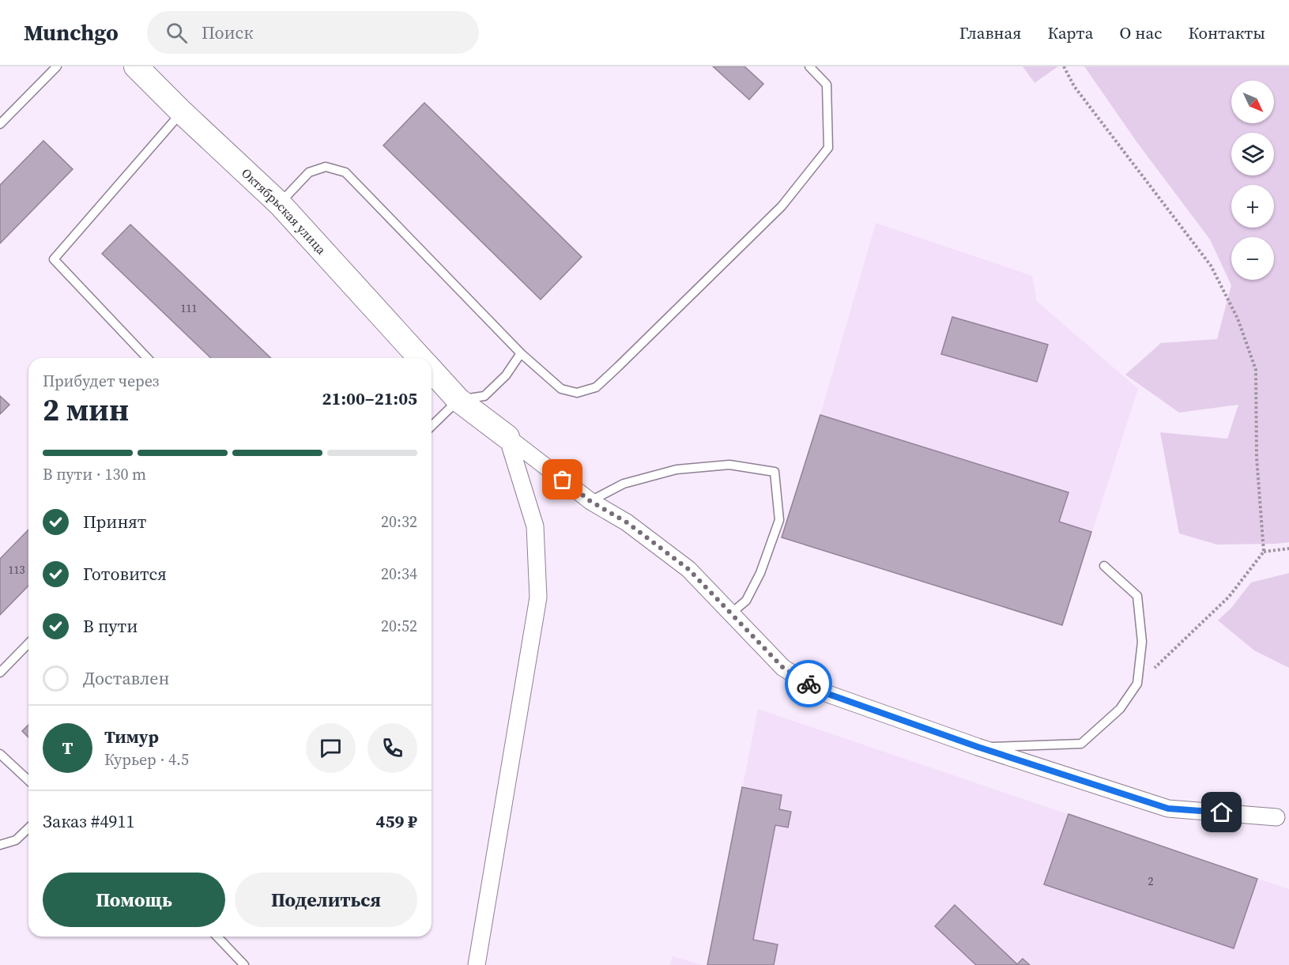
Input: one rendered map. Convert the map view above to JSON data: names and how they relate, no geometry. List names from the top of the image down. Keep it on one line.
{"streets":{"street":["Октябрьская улица"]},"house_numbers":["111","113","2"],"north":"bottom right","page":{"header":"Munchgo","search":"Поиск","nav":["Главная","Карта","О нас","Контакты"],"map_buttons":["+","−"],"heading":["2 мин","Прибудет через","21:00–21:05"],"panel":["Тимур","Курьер · 4.5","Заказ #4911","459 ₽"],"bar":"В пути · 130 m","list":[["Принят","20:32"],["Готовится","20:34"],["В пути","20:52"],"Доставлен"],"round":"Т","buttons":["Помощь","Поделиться"]}}
